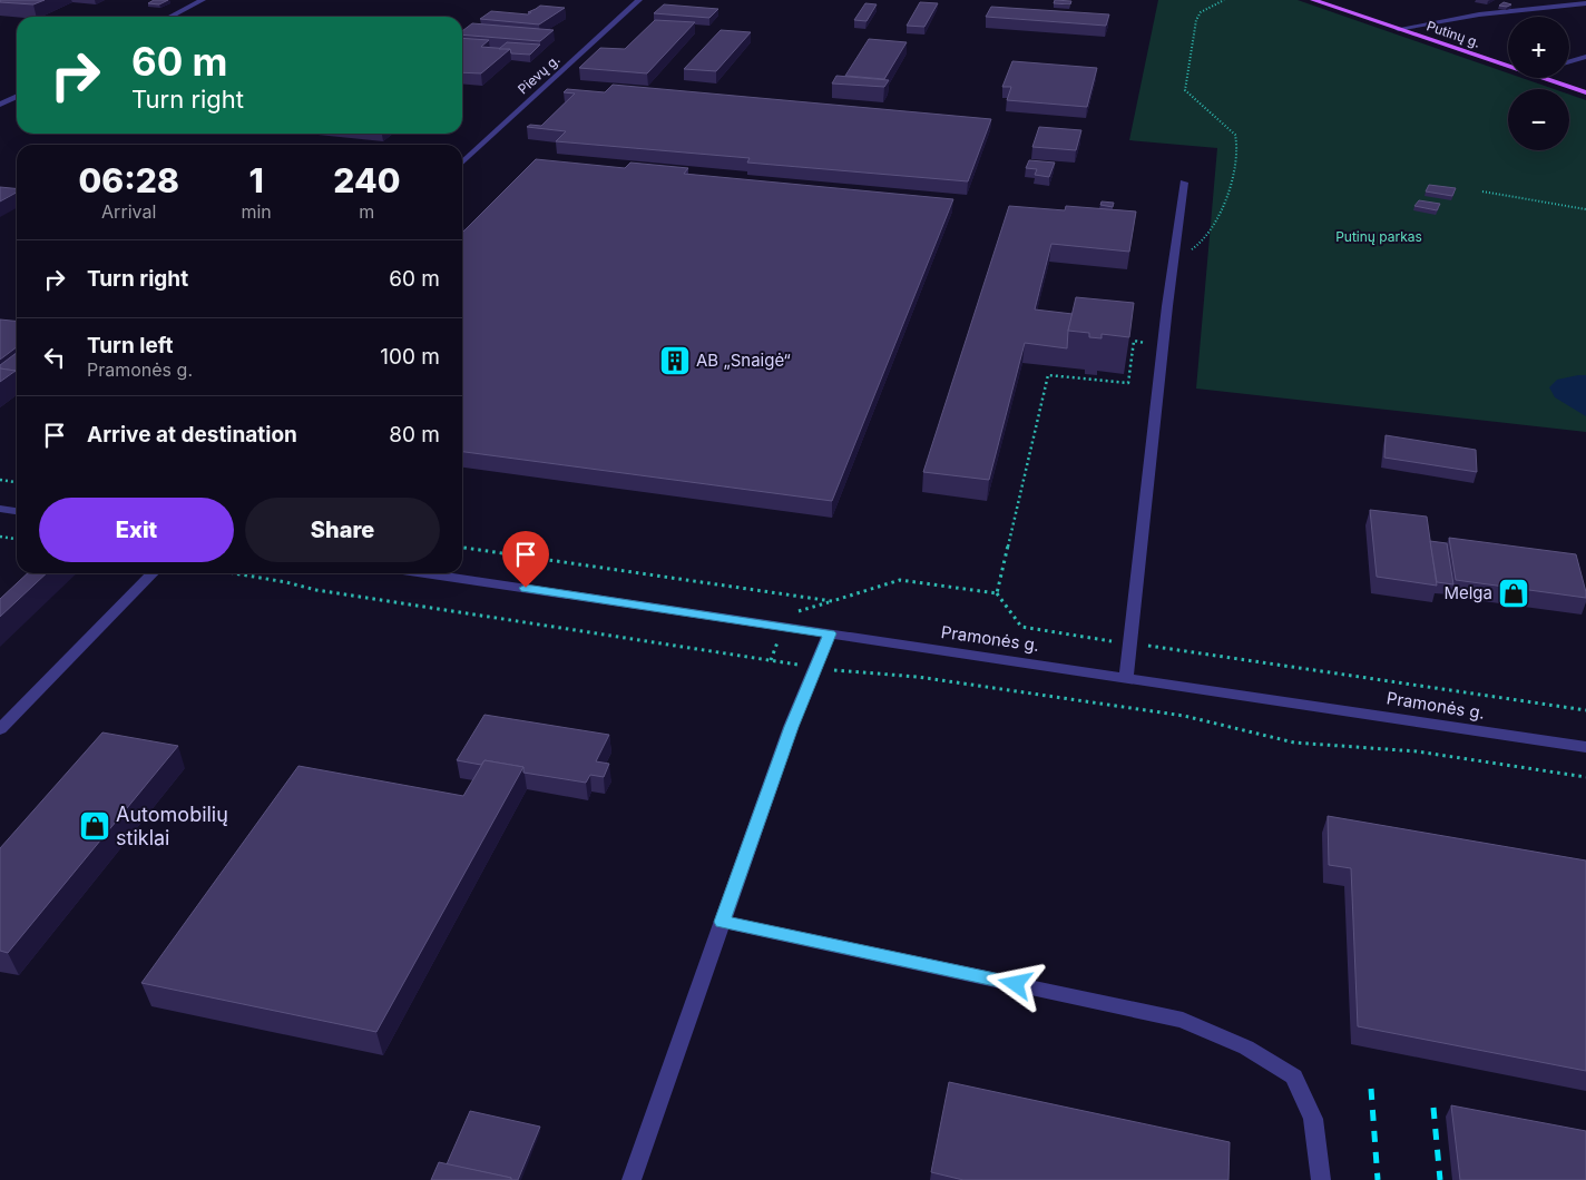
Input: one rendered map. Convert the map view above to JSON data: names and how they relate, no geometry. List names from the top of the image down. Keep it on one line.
{"streets":{"main road":["Putinų g."],"street":["Pievų g.","Pramonės g."]},"parks":["Putinų parkas"],"places":{"building":["AB „Snaigė“"],"shop":["Melga","Automobilių stiklai"]},"page":{"map_buttons":["+","−"],"turn":["60 m","Turn right"],"eta":["06:28","Arrival","1","min","240","m"],"list":[{"name":"Turn right","value":"60 m"},{"name":"Turn left","note":"Pramonės g.","value":"100 m"},{"name":"Arrive at destination","value":"80 m"}],"buttons":["Exit","Share"]}}
